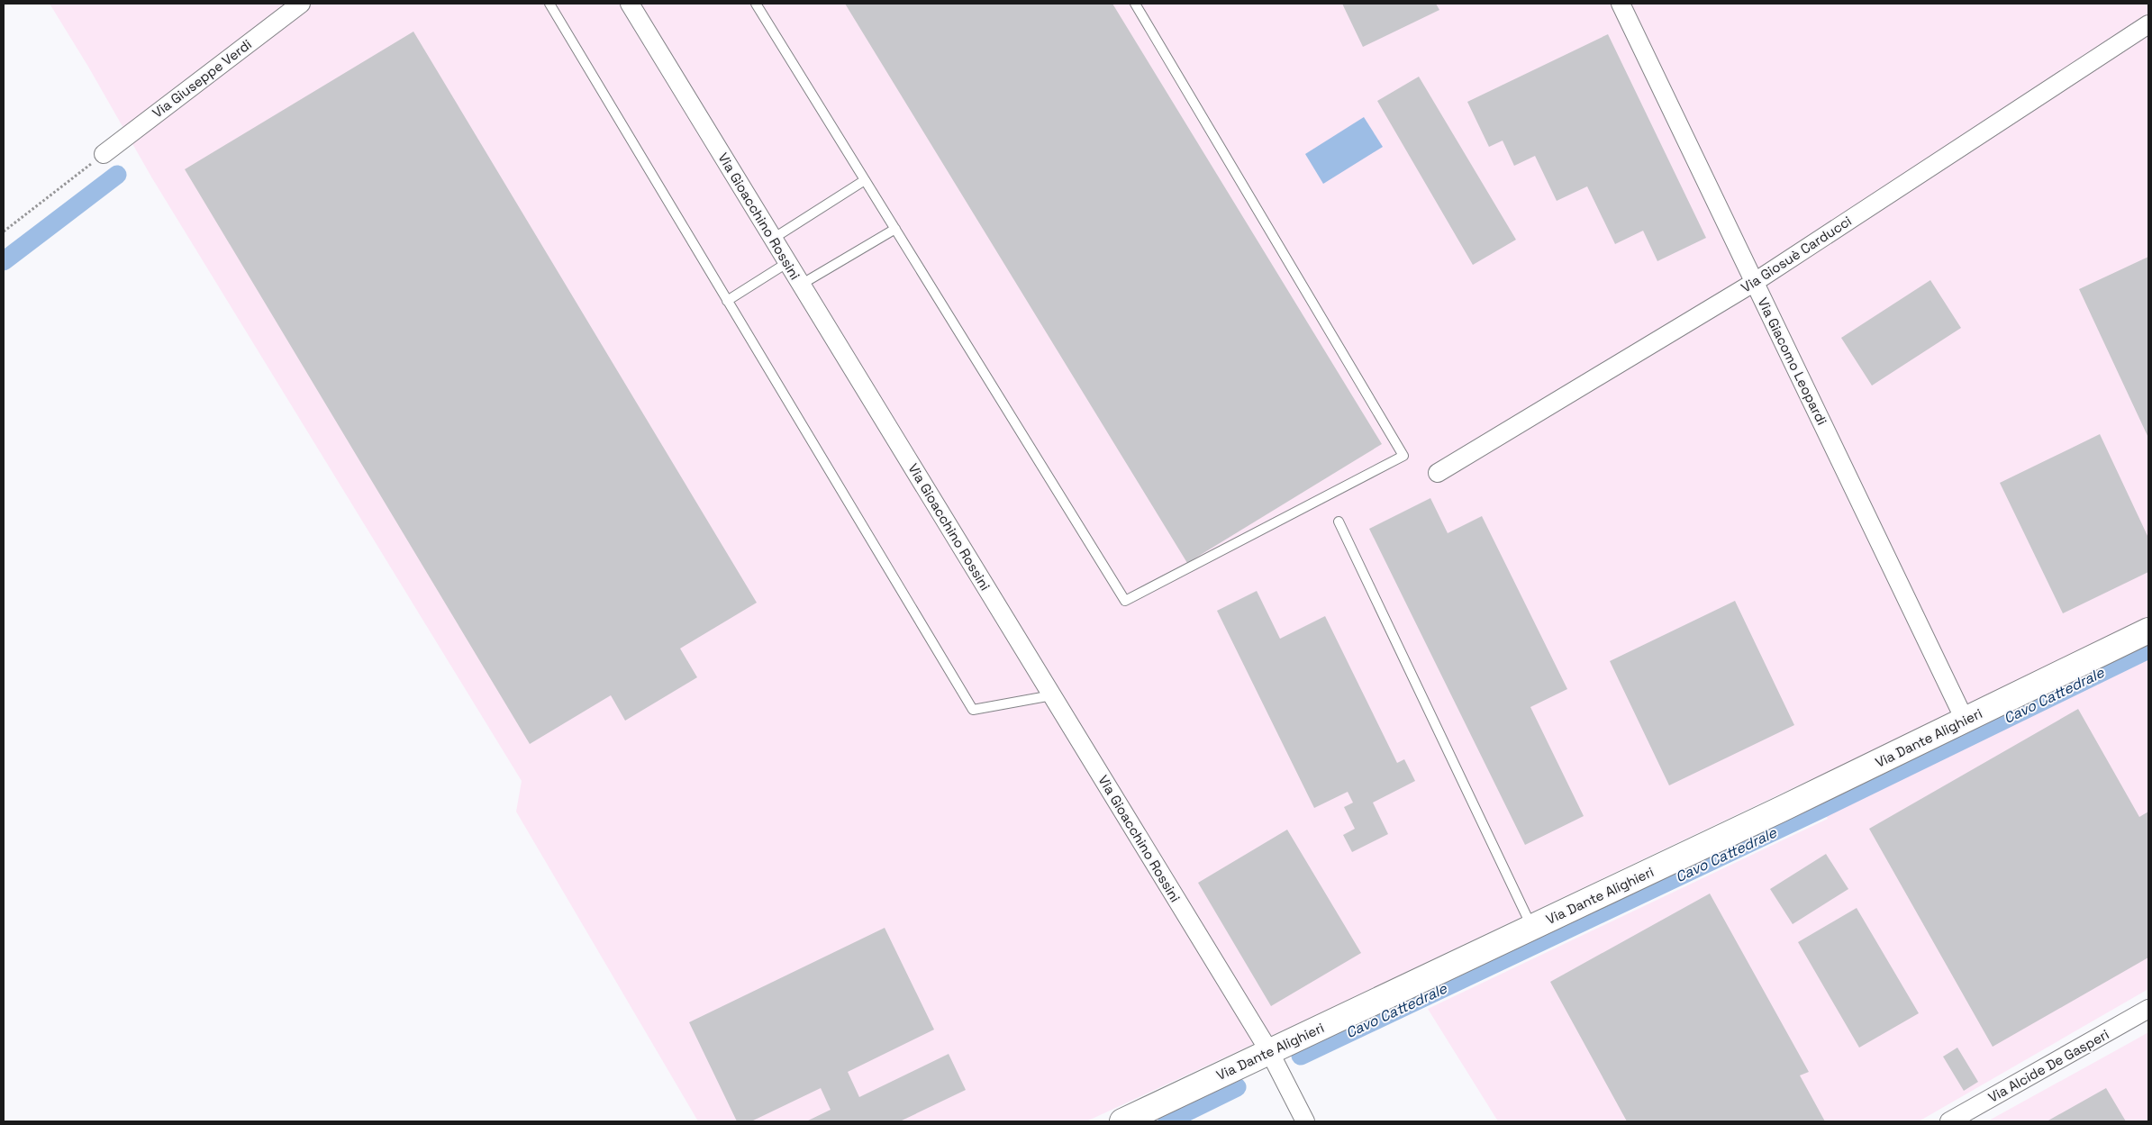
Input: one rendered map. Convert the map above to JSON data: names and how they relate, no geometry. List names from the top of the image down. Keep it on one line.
{"streets":{"main road":["Via Dante Alighieri"],"street":["Via Giuseppe Verdi","Via Gioacchino Rossini","Via Giosuè Carducci","Via Giacomo Leopardi","Via Alcide De Gasperi"]},"crossings":[["Via Gioacchino Rossini","Via Dante Alighieri"],["Via Giosuè Carducci","Via Giacomo Leopardi"],["Via Giacomo Leopardi","Via Dante Alighieri"]],"water":["Cavo Cattedrale"]}
